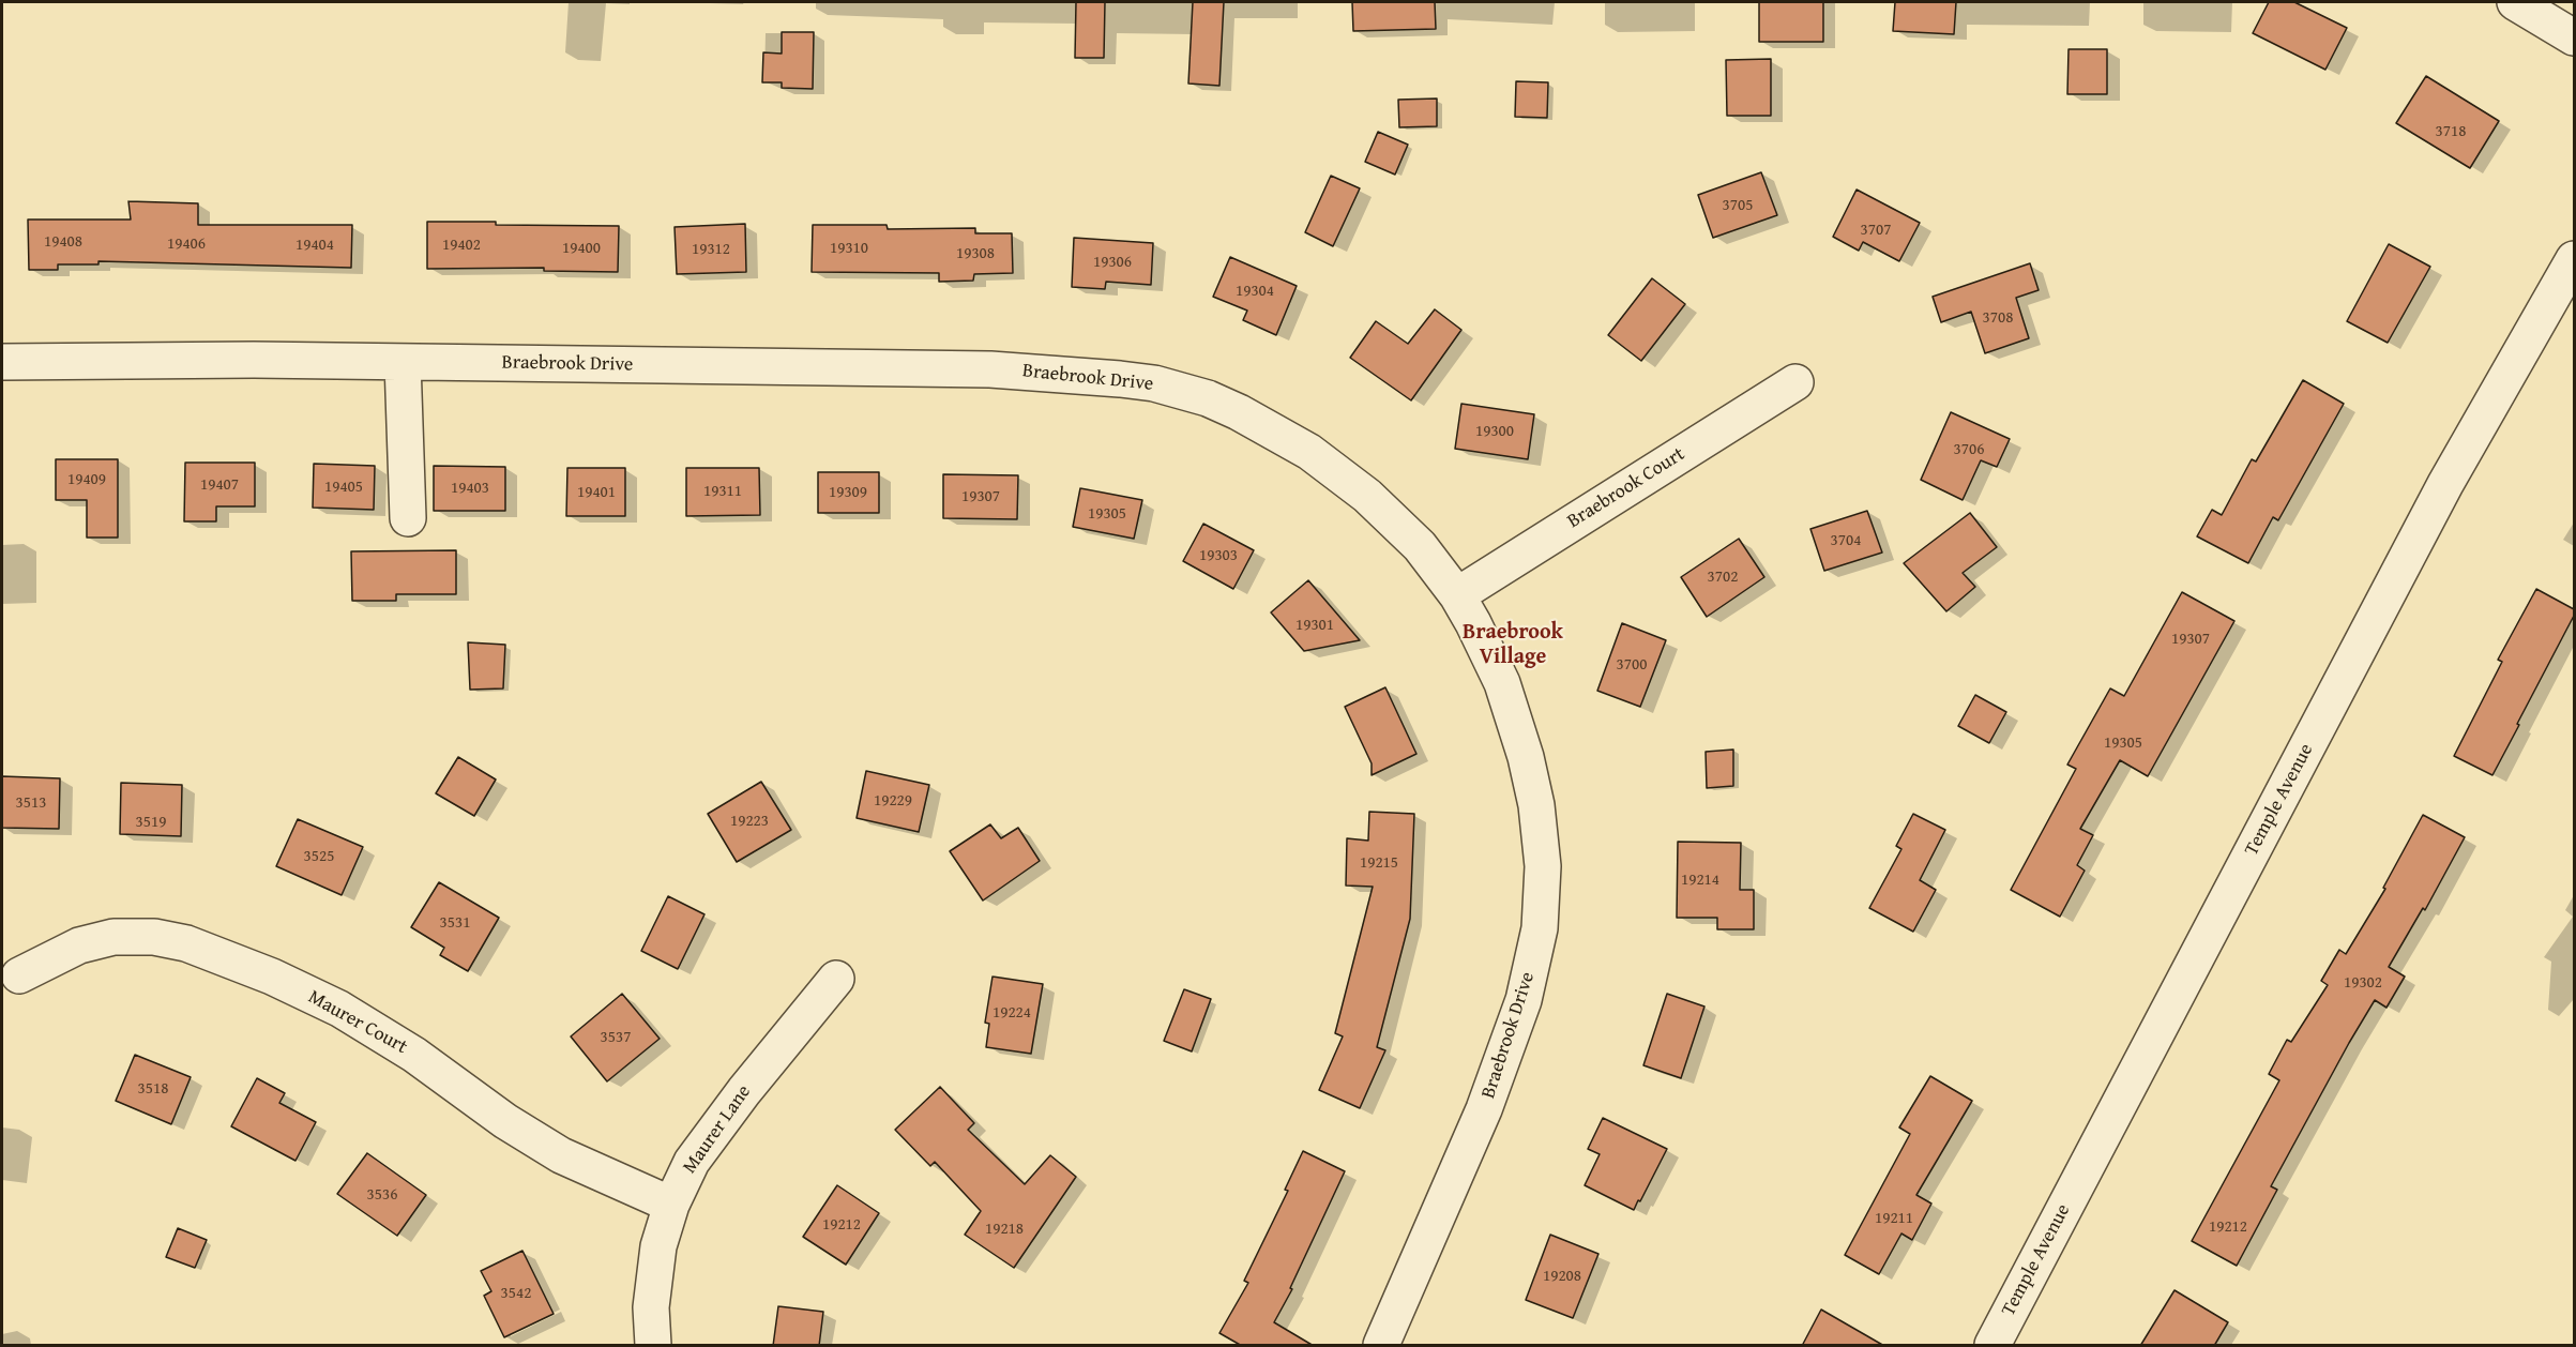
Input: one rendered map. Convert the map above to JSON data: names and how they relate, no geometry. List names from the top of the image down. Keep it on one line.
{"streets":{"street":["Braebrook Drive","Braebrook Court","Temple Avenue","Maurer Court","Maurer Lane"]},"crossings":[["Braebrook Drive","Braebrook Court"],["Maurer Court","Maurer Lane"]],"districts":["Braebrook Village"],"house_numbers":["3718","3705","3707","19408","19406","19404","19402","19400","19310","19312","19308","19306","19304","3708","19300","3706","19409","19407","19405","19403","19311","19401","19309","19307","19305","3704","19303","3702","19301","19307","3700","19305","19229","3513","19223","3519","3525","19215","19214","3531","19302","19224","3537","3518","3536","19211","19212","19212","19218","19208","3542"]}
